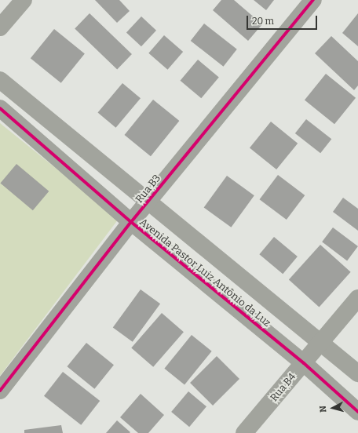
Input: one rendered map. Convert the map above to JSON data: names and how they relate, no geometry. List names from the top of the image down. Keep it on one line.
{"streets":{"street":["Rua B3","Avenida Pastor Luiz Antônio da Luz","Rua B4"]},"crossings":[["Rua B3","Avenida Pastor Luiz Antônio da Luz"],["Avenida Pastor Luiz Antônio da Luz","Rua B4"]],"scale_bar":"20 m","north":"left"}
